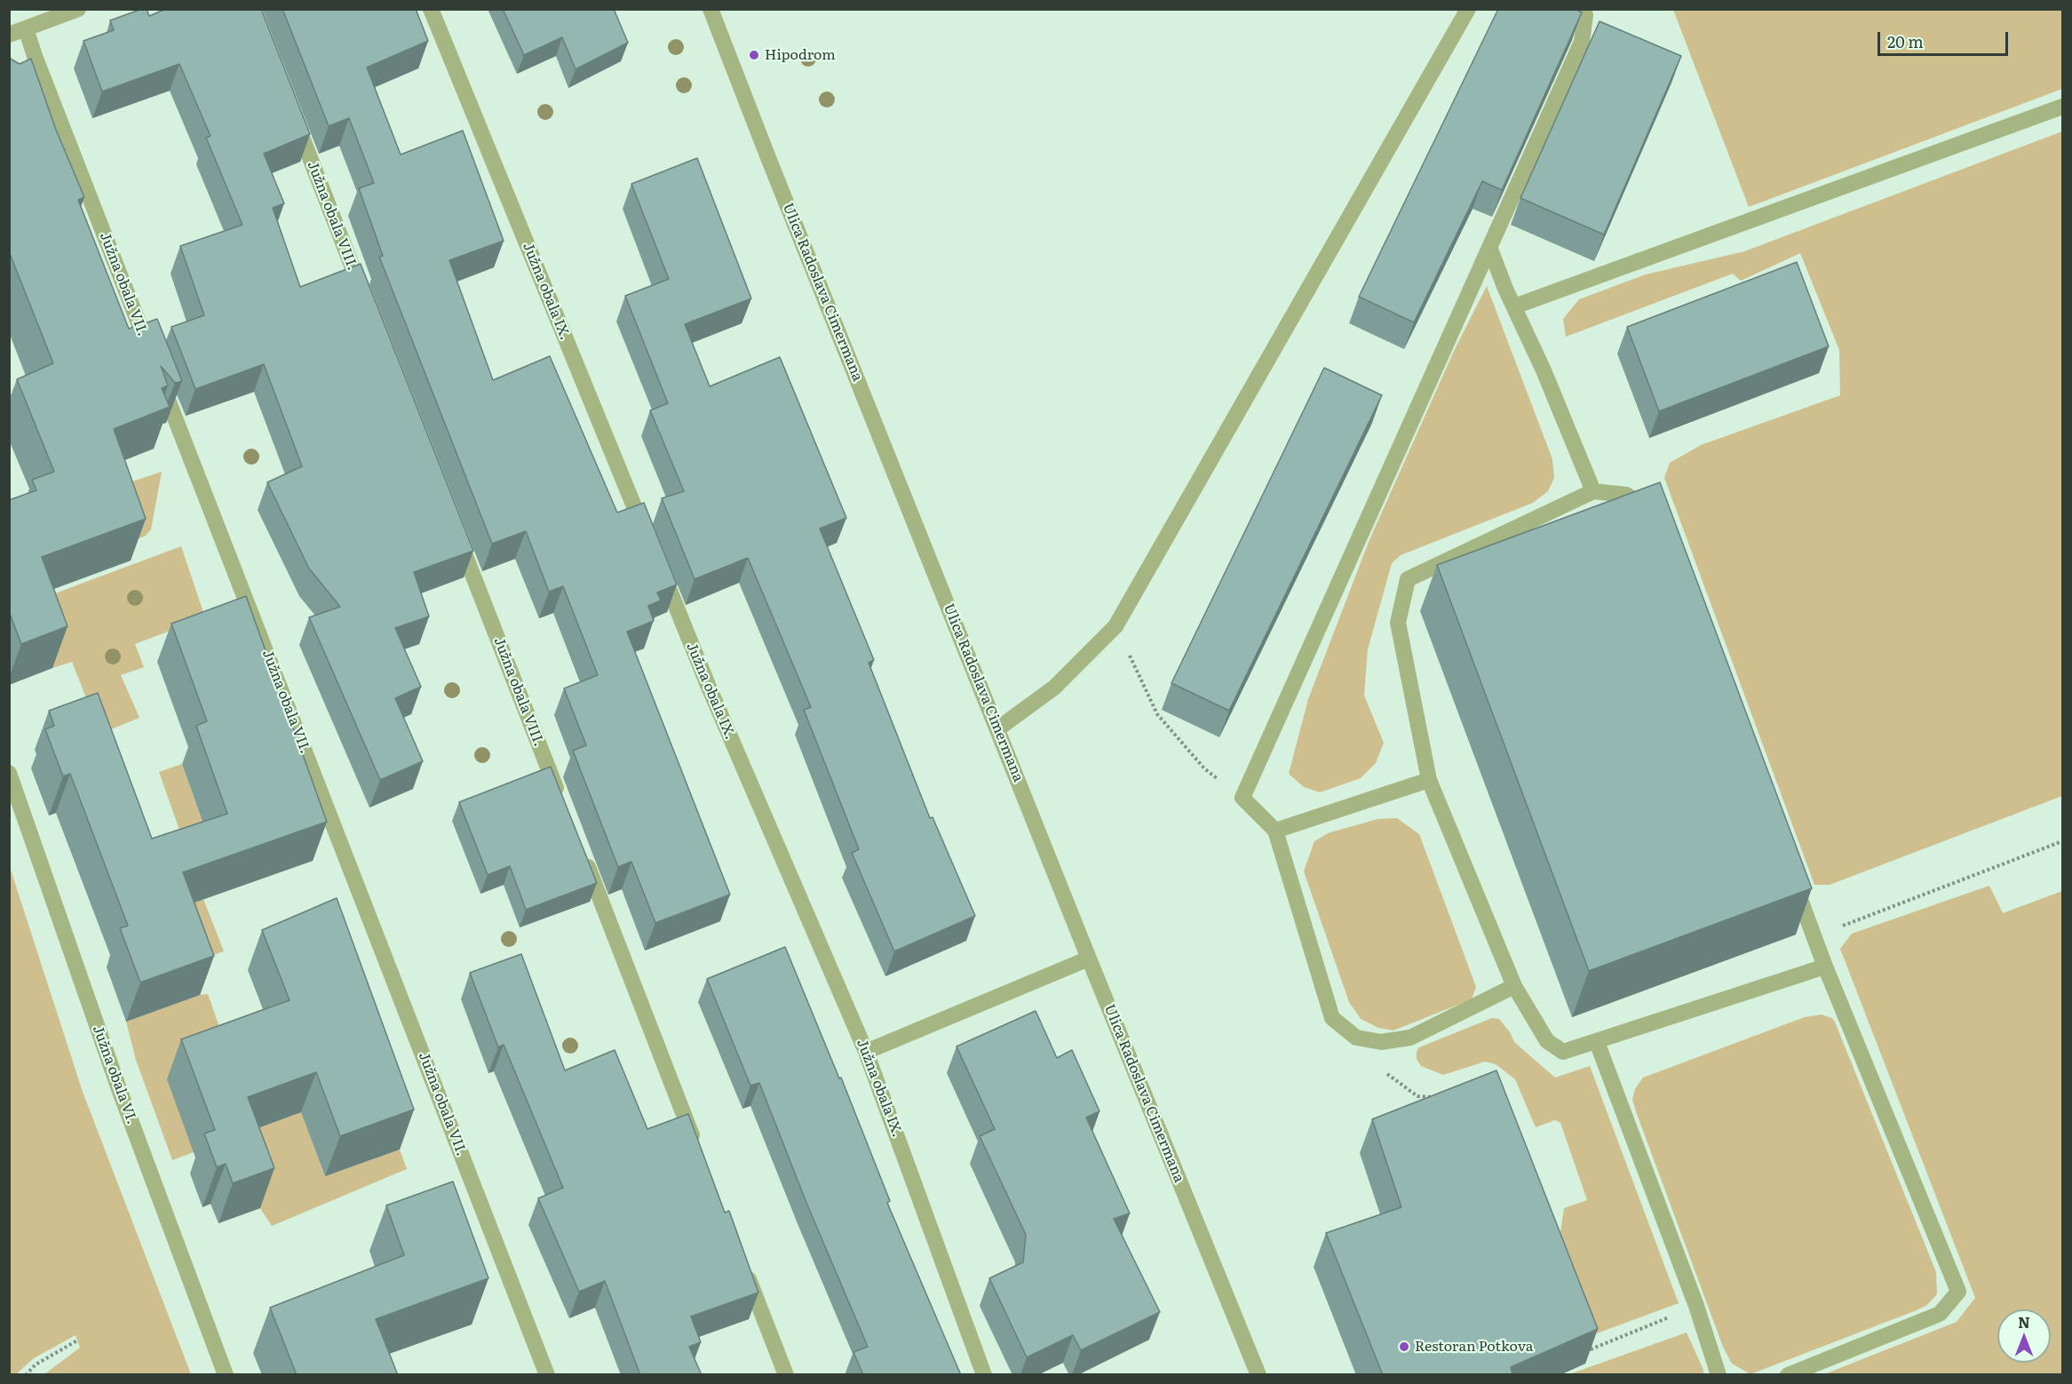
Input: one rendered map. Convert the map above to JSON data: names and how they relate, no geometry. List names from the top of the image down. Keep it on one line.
{"streets":{"street":["Južna obala VIII.","Južna obala VII.","Južna obala IX.","Ulica Radoslava Cimermana","Južna obala VI."]},"places":["Hipodrom","Restoran Potkova"],"scale_bar":"20 m","north":"top"}
